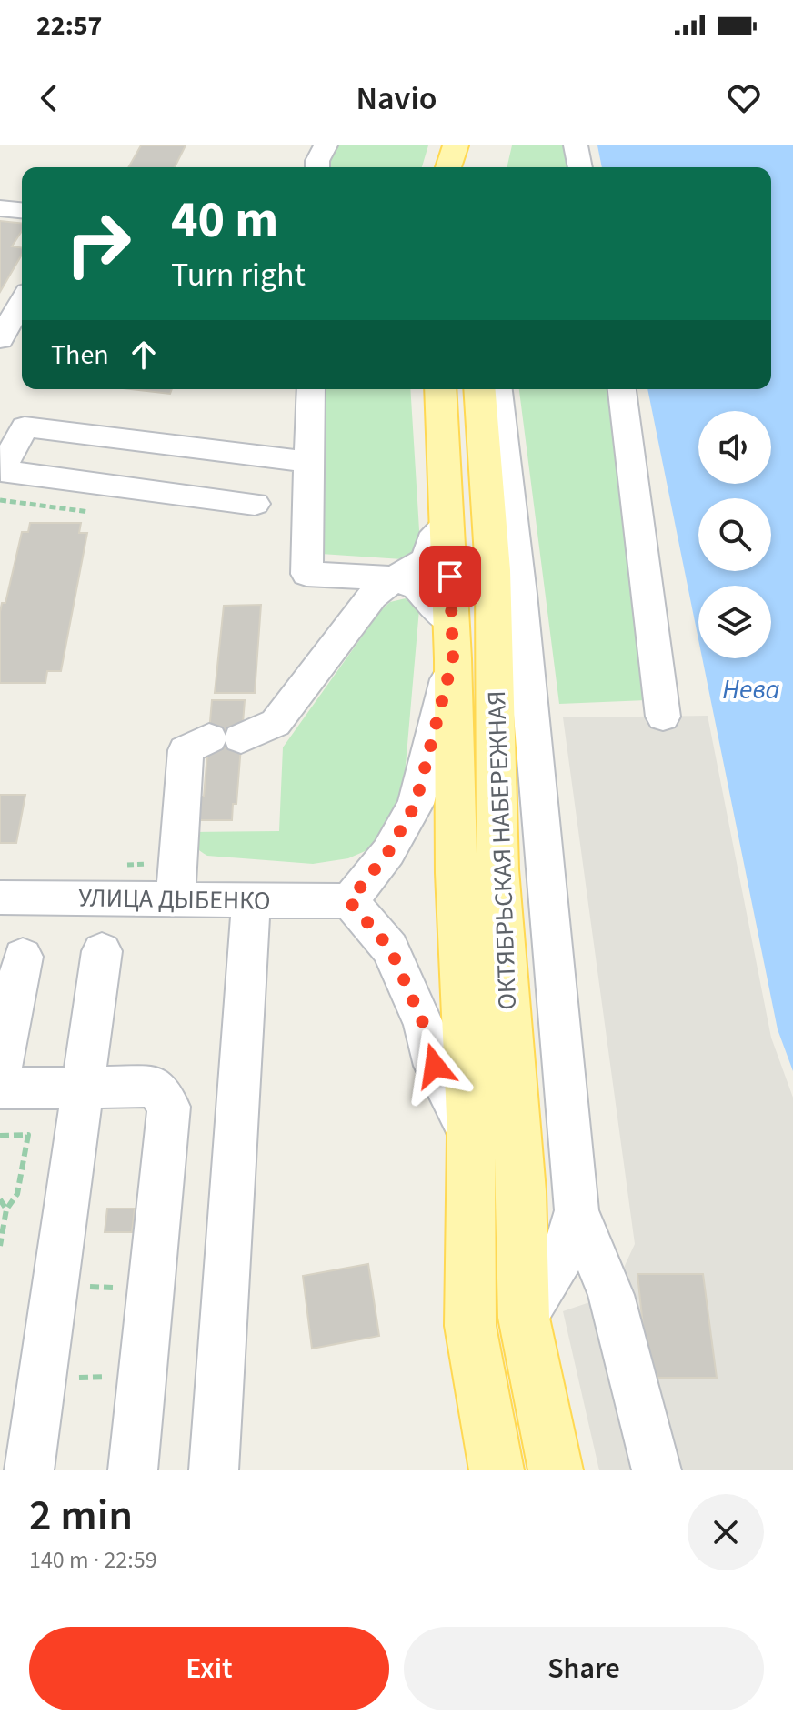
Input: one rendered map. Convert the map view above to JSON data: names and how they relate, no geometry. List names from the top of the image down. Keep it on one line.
{"streets":{"main road":["ОКТЯБРЬСКАЯ НАБЕРЕЖНАЯ"],"street":["УЛИЦА ДЫБЕНКО"]},"water":["Нева"],"page":{"status":"22:57","header":"Navio","turn":["40 m","Turn right"],"then":"Then","heading":["2 min","140 m · 22:59"],"buttons":["Exit","Share"]}}
